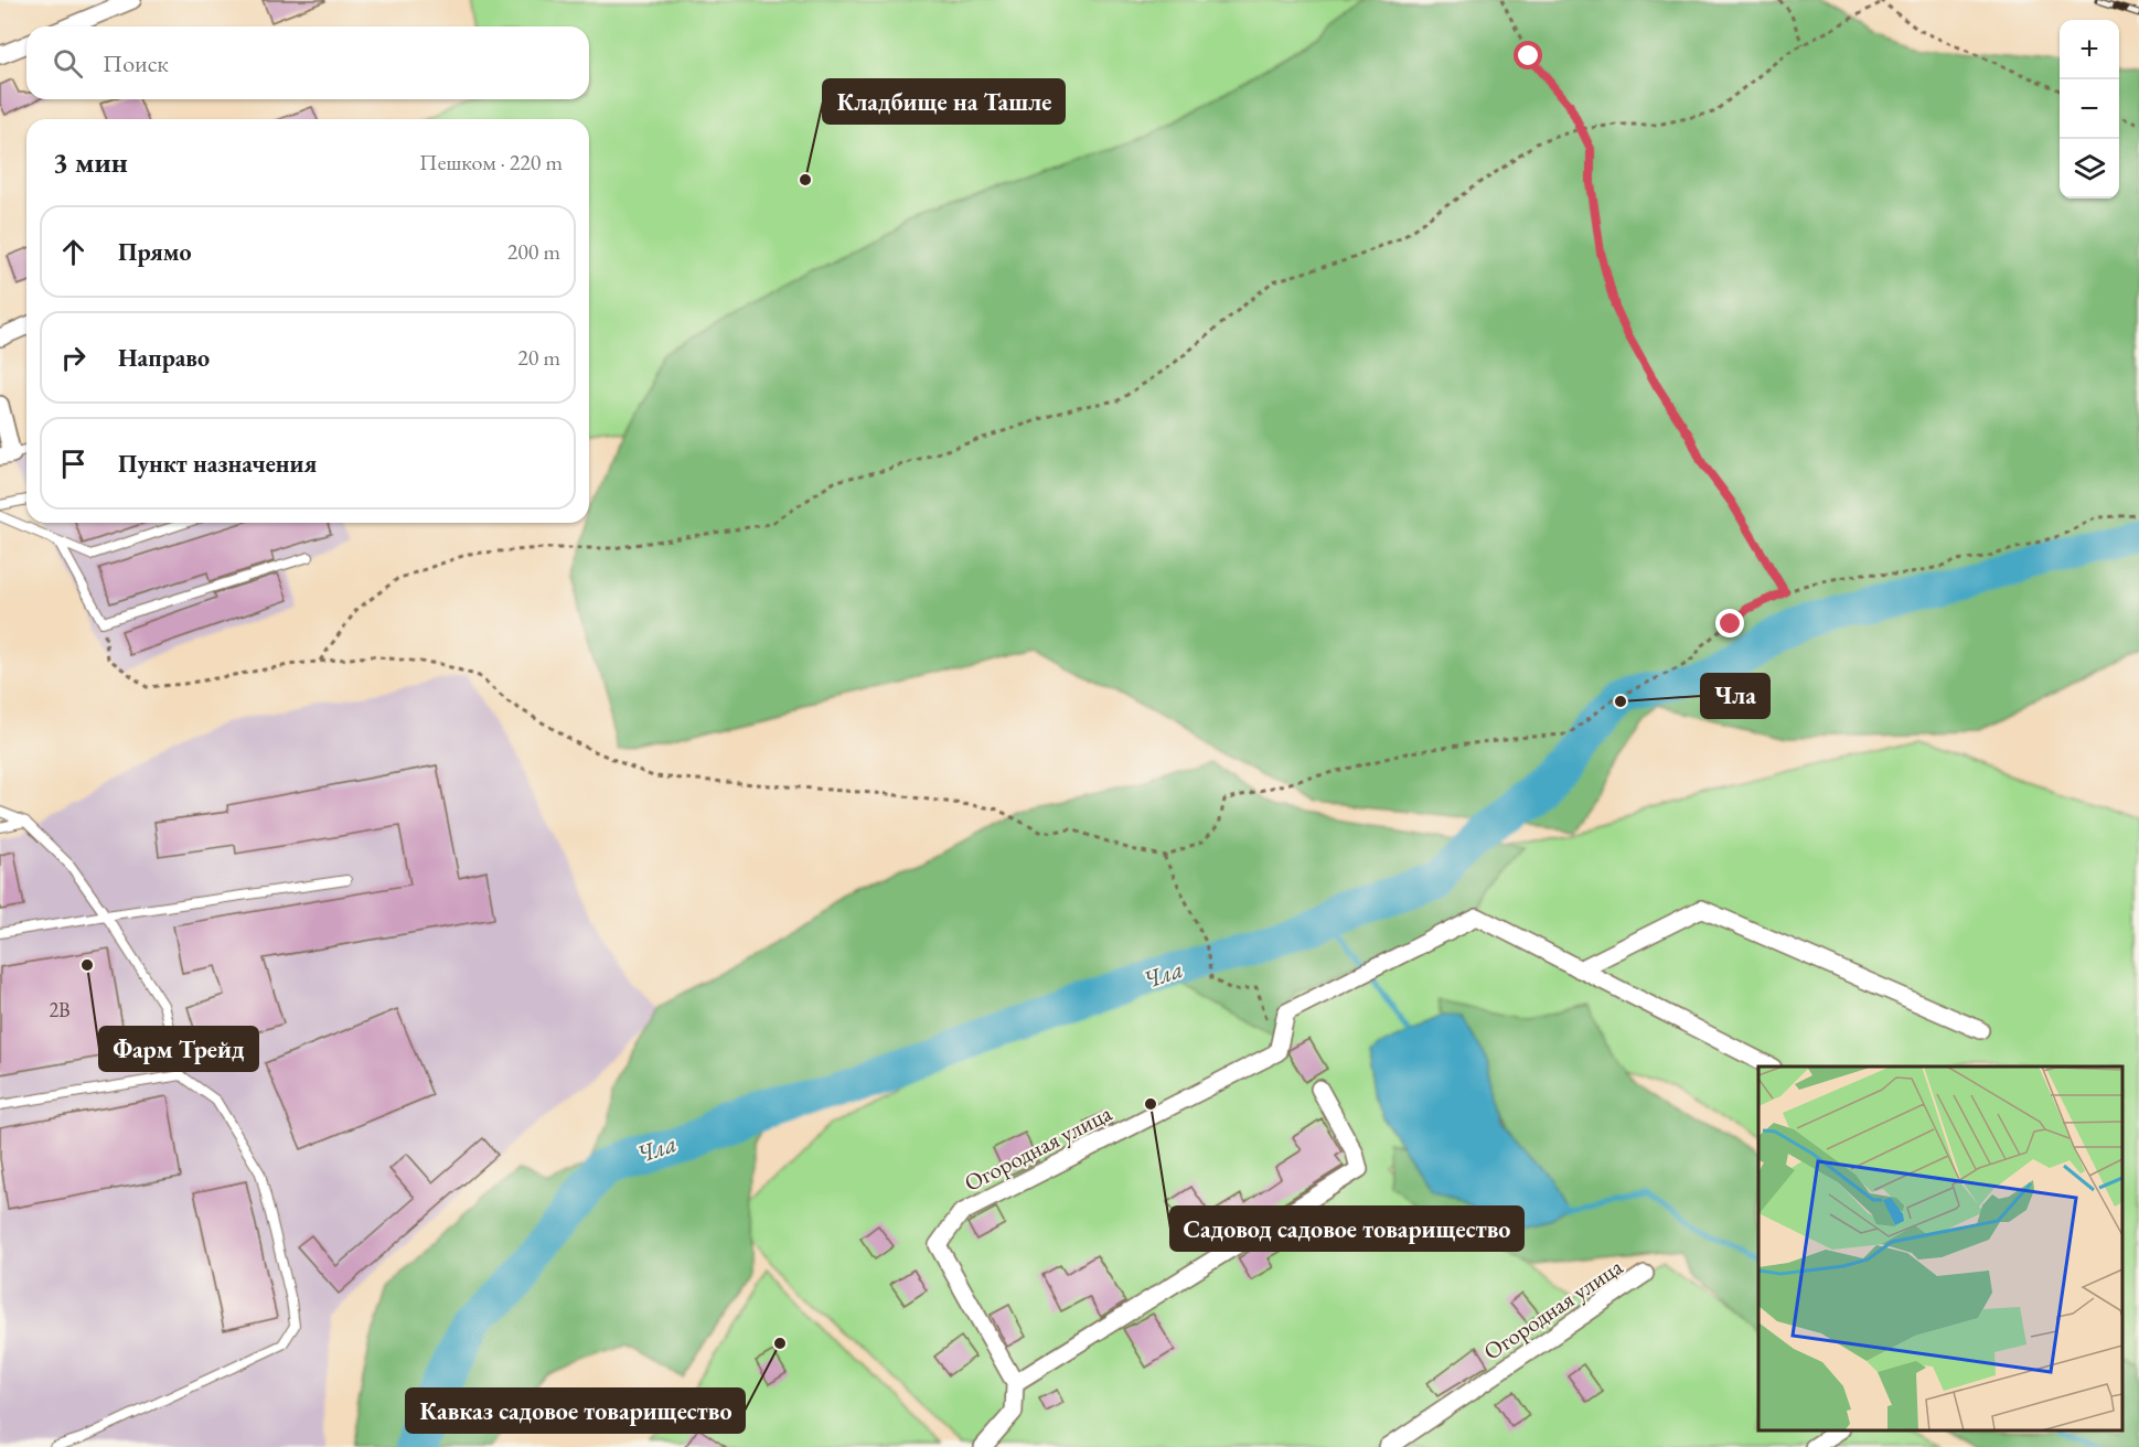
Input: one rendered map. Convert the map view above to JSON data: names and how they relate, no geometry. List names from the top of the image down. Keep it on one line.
{"streets":{"street":["Огородная улица"]},"water":["Чла"],"places":["Кладбище на Ташле","Чла","Фарм Трейд","Садовод садовое товарищество","Кавказ садовое товарищество"],"house_numbers":["2В"],"page":{"map_buttons":["+","−"],"search":"Поиск","heading":["3 мин","Пешком · 220 m"],"list":[["Прямо","200 m"],["Направо","20 m"],"Пункт назначения"]}}
